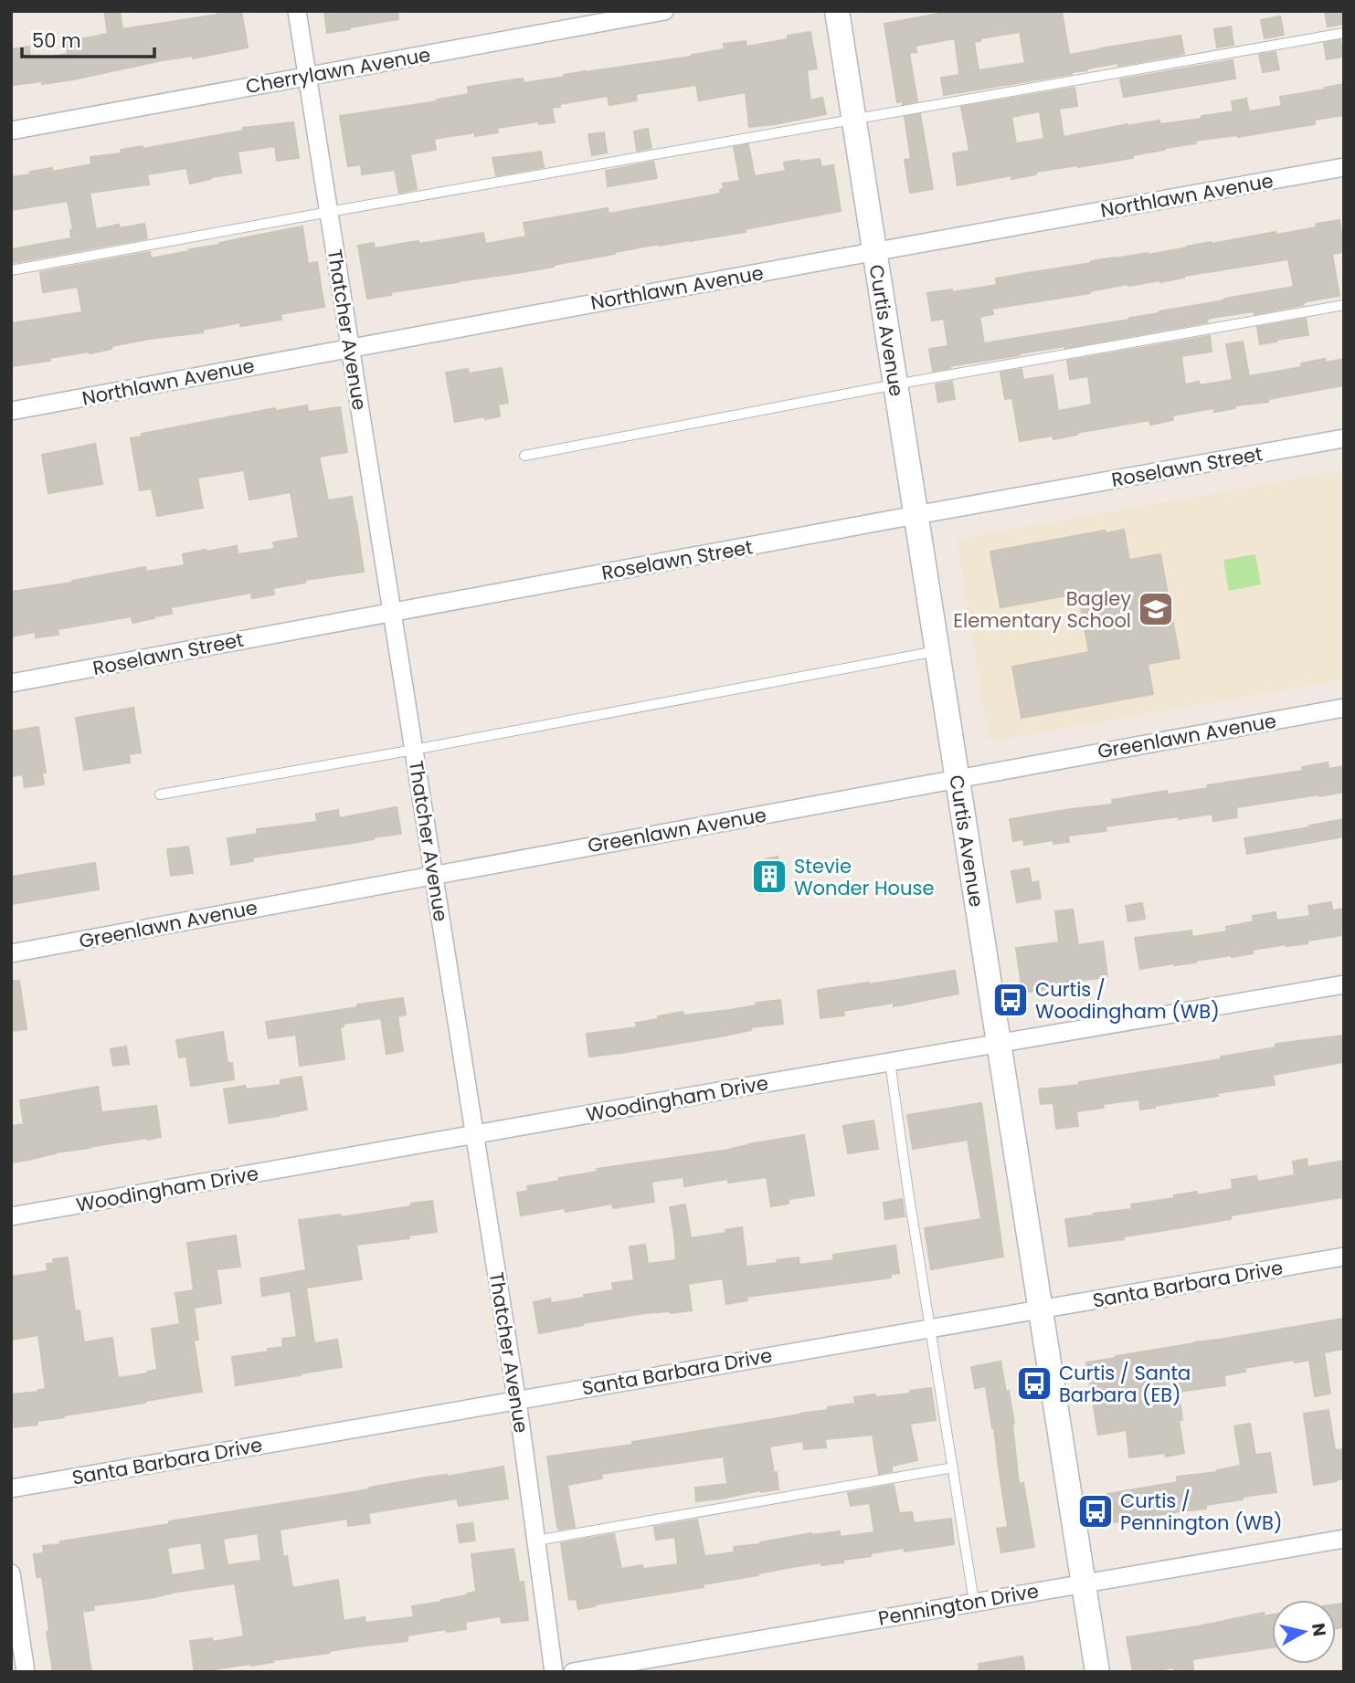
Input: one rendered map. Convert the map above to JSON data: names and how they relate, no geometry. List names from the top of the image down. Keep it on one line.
{"streets":{"street":["Cherrylawn Avenue","Northlawn Avenue","Thatcher Avenue","Curtis Avenue","Roselawn Street","Greenlawn Avenue","Woodingham Drive","Santa Barbara Drive","Pennington Drive"]},"crossings":[["Cherrylawn Avenue","Thatcher Avenue"],["Northlawn Avenue","Thatcher Avenue"],["Northlawn Avenue","Curtis Avenue"],["Thatcher Avenue","Roselawn Street"],["Thatcher Avenue","Greenlawn Avenue"],["Thatcher Avenue","Woodingham Drive"],["Thatcher Avenue","Santa Barbara Drive"],["Curtis Avenue","Roselawn Street"],["Curtis Avenue","Greenlawn Avenue"],["Curtis Avenue","Woodingham Drive"],["Curtis Avenue","Santa Barbara Drive"],["Curtis Avenue","Pennington Drive"]],"places":{"school or university":["Bagley Elementary School"],"building":["Stevie Wonder House"],"bus stop":["Curtis / Woodingham (WB)","Curtis / Santa Barbara (EB)","Curtis / Pennington (WB)"]},"scale_bar":"50 m","north":"right"}
